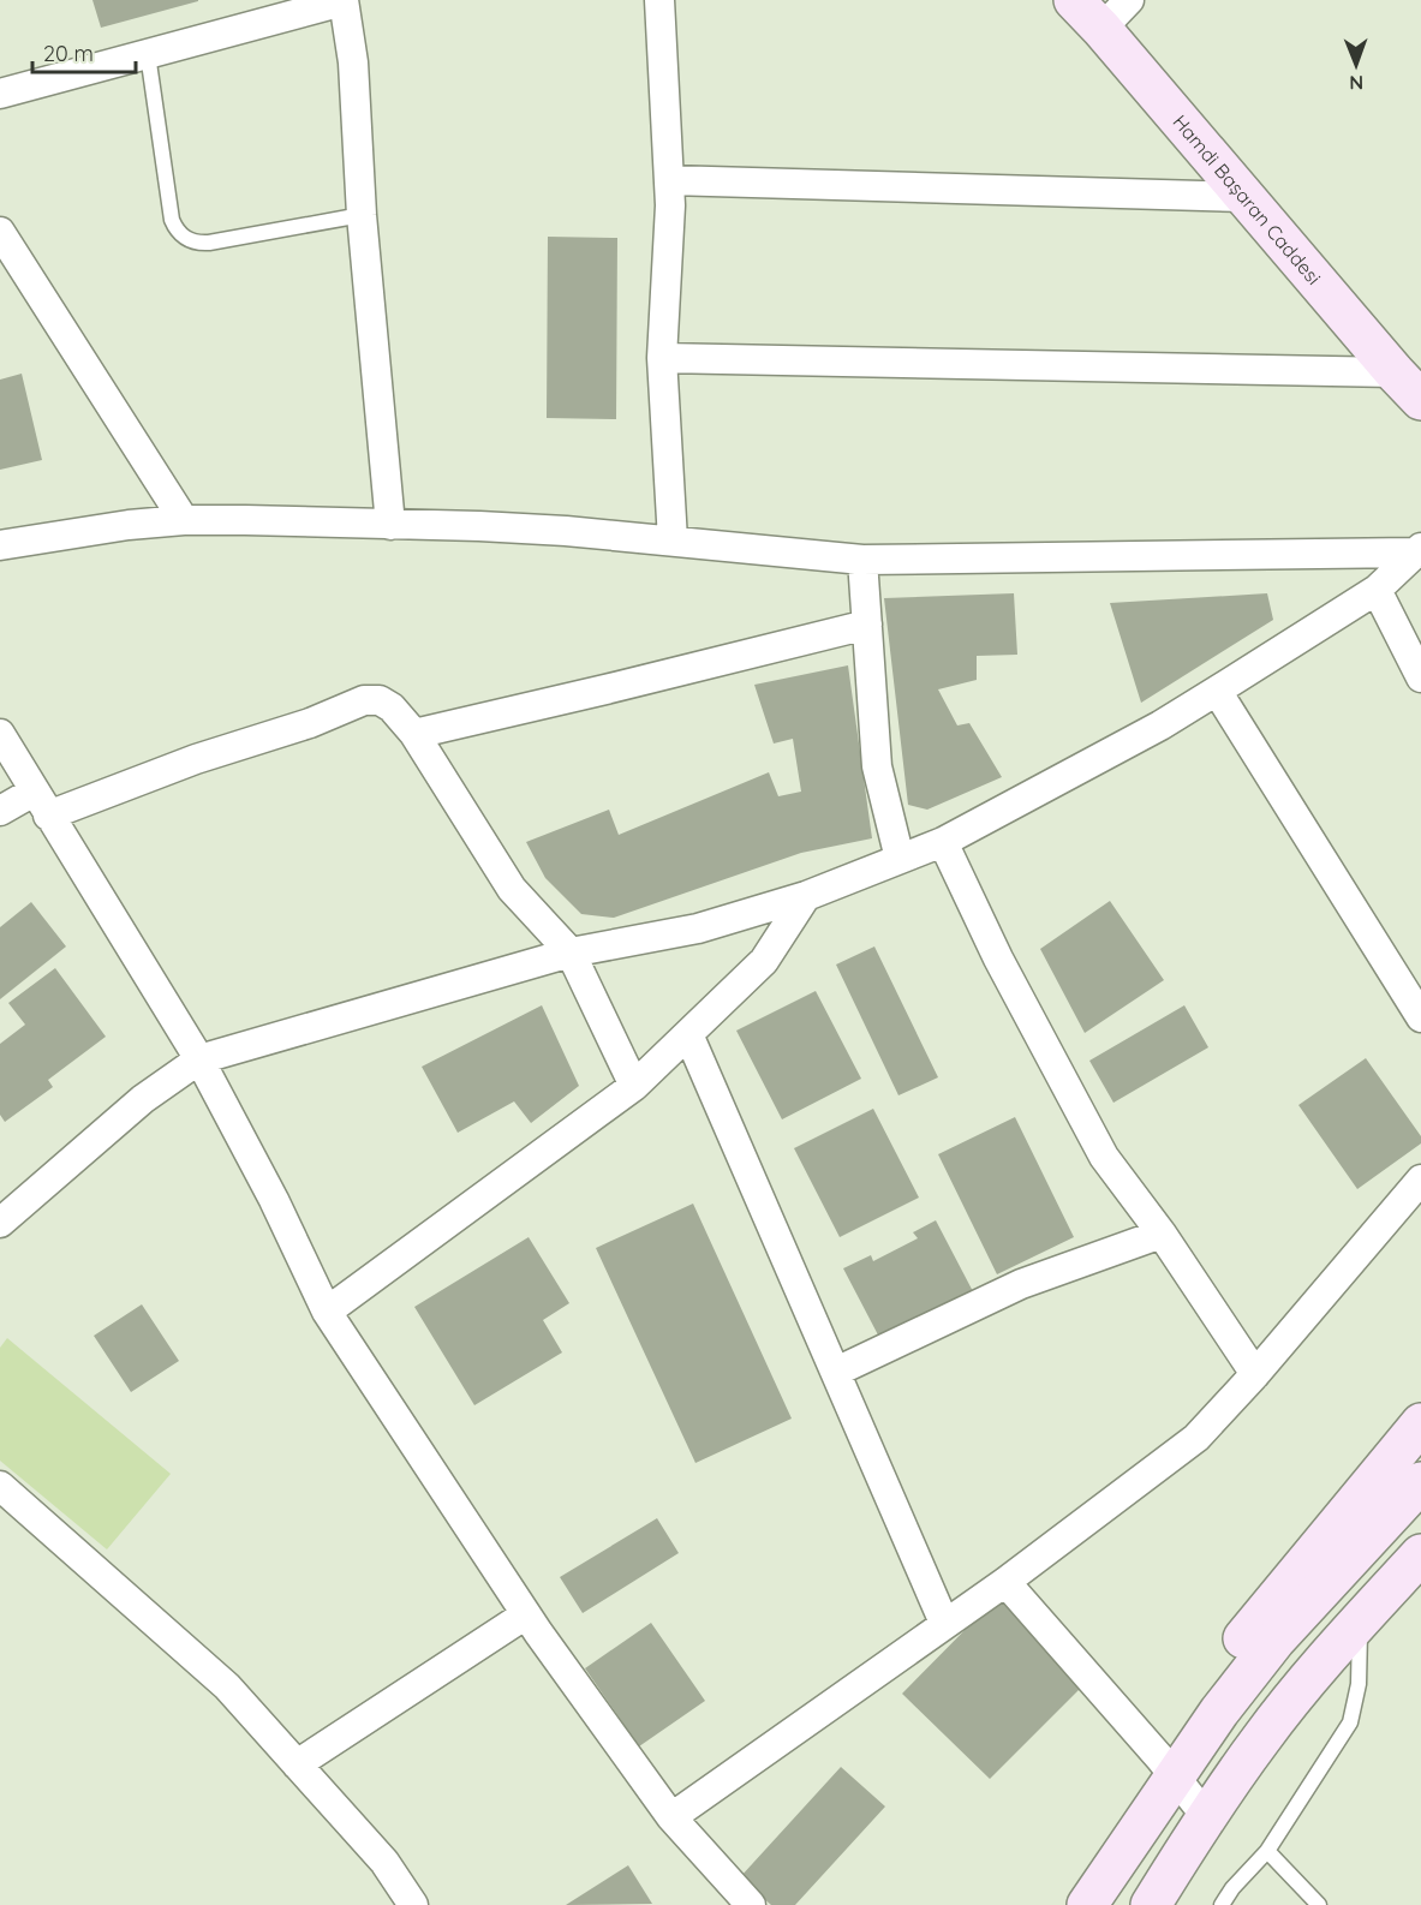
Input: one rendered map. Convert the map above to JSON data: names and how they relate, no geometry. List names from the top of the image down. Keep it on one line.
{"streets":{"main road":["Hamdi Başaran Caddesi"]},"scale_bar":"20 m","north":"bottom"}
